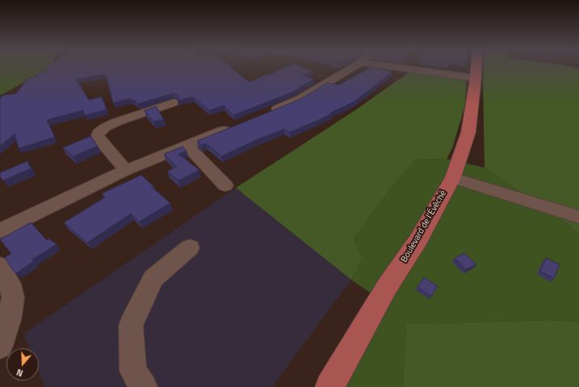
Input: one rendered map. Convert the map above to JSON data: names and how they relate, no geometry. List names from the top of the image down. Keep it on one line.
{"streets":{"main road":["Boulevard de l'Évêché"]},"north":"bottom"}
